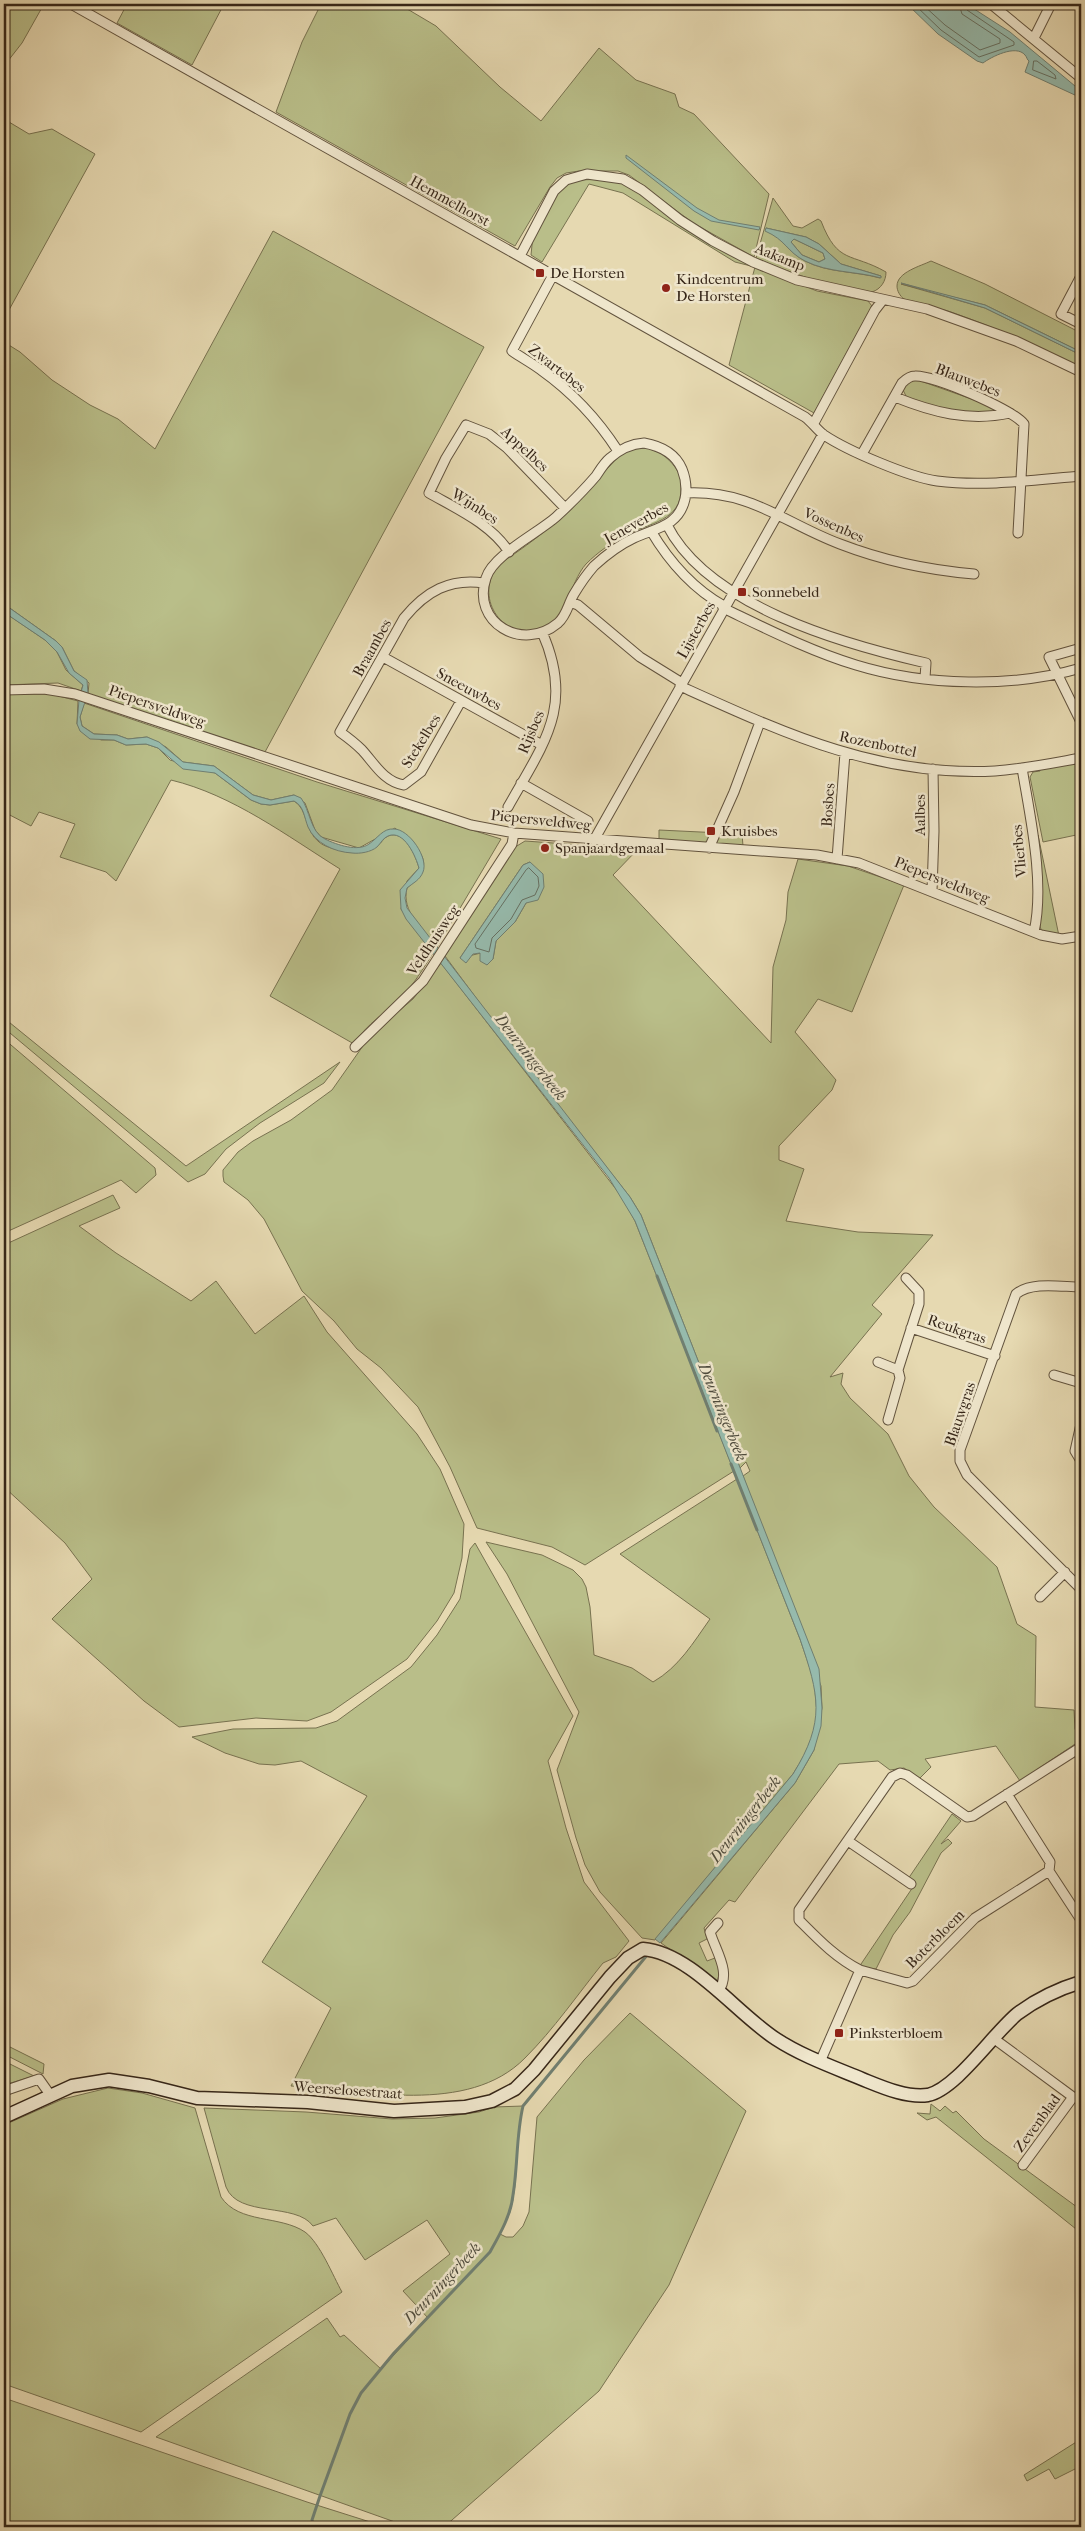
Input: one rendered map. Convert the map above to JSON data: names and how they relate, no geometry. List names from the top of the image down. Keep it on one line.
{"streets":{"street":["Hemmelhorst","Aakamp","Zwartebes","Blauwebes","Appelbes","Wijnbes","Jeneverbes","Vossenbes","Lijsterbes","Braambes","Sneeuwbes","Piepersveldweg","Rijsbes","Stekelbes","Rozenbottel","Bosbes","Aalbes","Vlierbes","Veldhuisweg","Reukgras","Blauwgras","Boterbloem","Weerselosestraat","Zevenblad"]},"crossings":[["Hemmelhorst","Aakamp"],["Hemmelhorst","Zwartebes"],["Hemmelhorst","Lijsterbes"],["Appelbes","Wijnbes"],["Jeneverbes","Vossenbes"],["Jeneverbes","Braambes"],["Jeneverbes","Rijsbes"],["Jeneverbes","Rozenbottel"],["Vossenbes","Lijsterbes"],["Lijsterbes","Piepersveldweg"],["Lijsterbes","Rozenbottel"],["Braambes","Sneeuwbes"],["Braambes","Stekelbes"],["Sneeuwbes","Rijsbes"],["Sneeuwbes","Stekelbes"],["Piepersveldweg","Bosbes"],["Piepersveldweg","Aalbes"],["Piepersveldweg","Vlierbes"],["Piepersveldweg","Veldhuisweg"],["Rozenbottel","Bosbes"],["Rozenbottel","Aalbes"],["Rozenbottel","Vlierbes"],["Reukgras","Blauwgras"],["Weerselosestraat","Zevenblad"]],"water":["Deurningerbeek"],"places":{"transit":["De Horsten","Sonnebeld","Kruisbes","Pinksterbloem"],"other":["Kindcentrum De Horsten","Spanjaardgemaal"]}}
